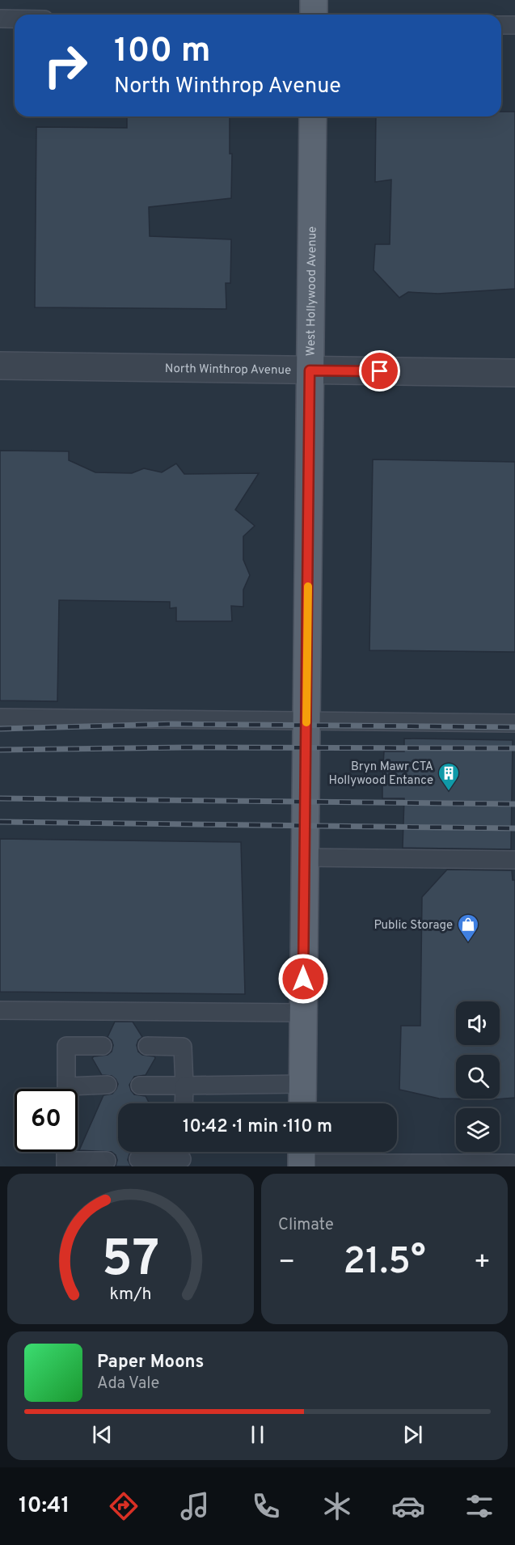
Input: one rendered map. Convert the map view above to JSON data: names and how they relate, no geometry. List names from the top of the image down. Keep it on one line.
{"streets":{"main road":["West Hollywood Avenue"],"street":["North Winthrop Avenue"]},"crossings":[["West Hollywood Avenue","North Winthrop Avenue"]],"places":{"building":["Bryn Mawr CTA Hollywood Entance"],"shop":["Public Storage"]},"page":{"turn":["100 m","North Winthrop Avenue"],"limit":"60","trip":"10:42 · 1 min · 110 m","tile":"Climate","heat":["−","21.5°","+"],"song":["Paper Moons","Ada Vale"],"tabs":"10:41","gauge":["57","km/h"]}}
